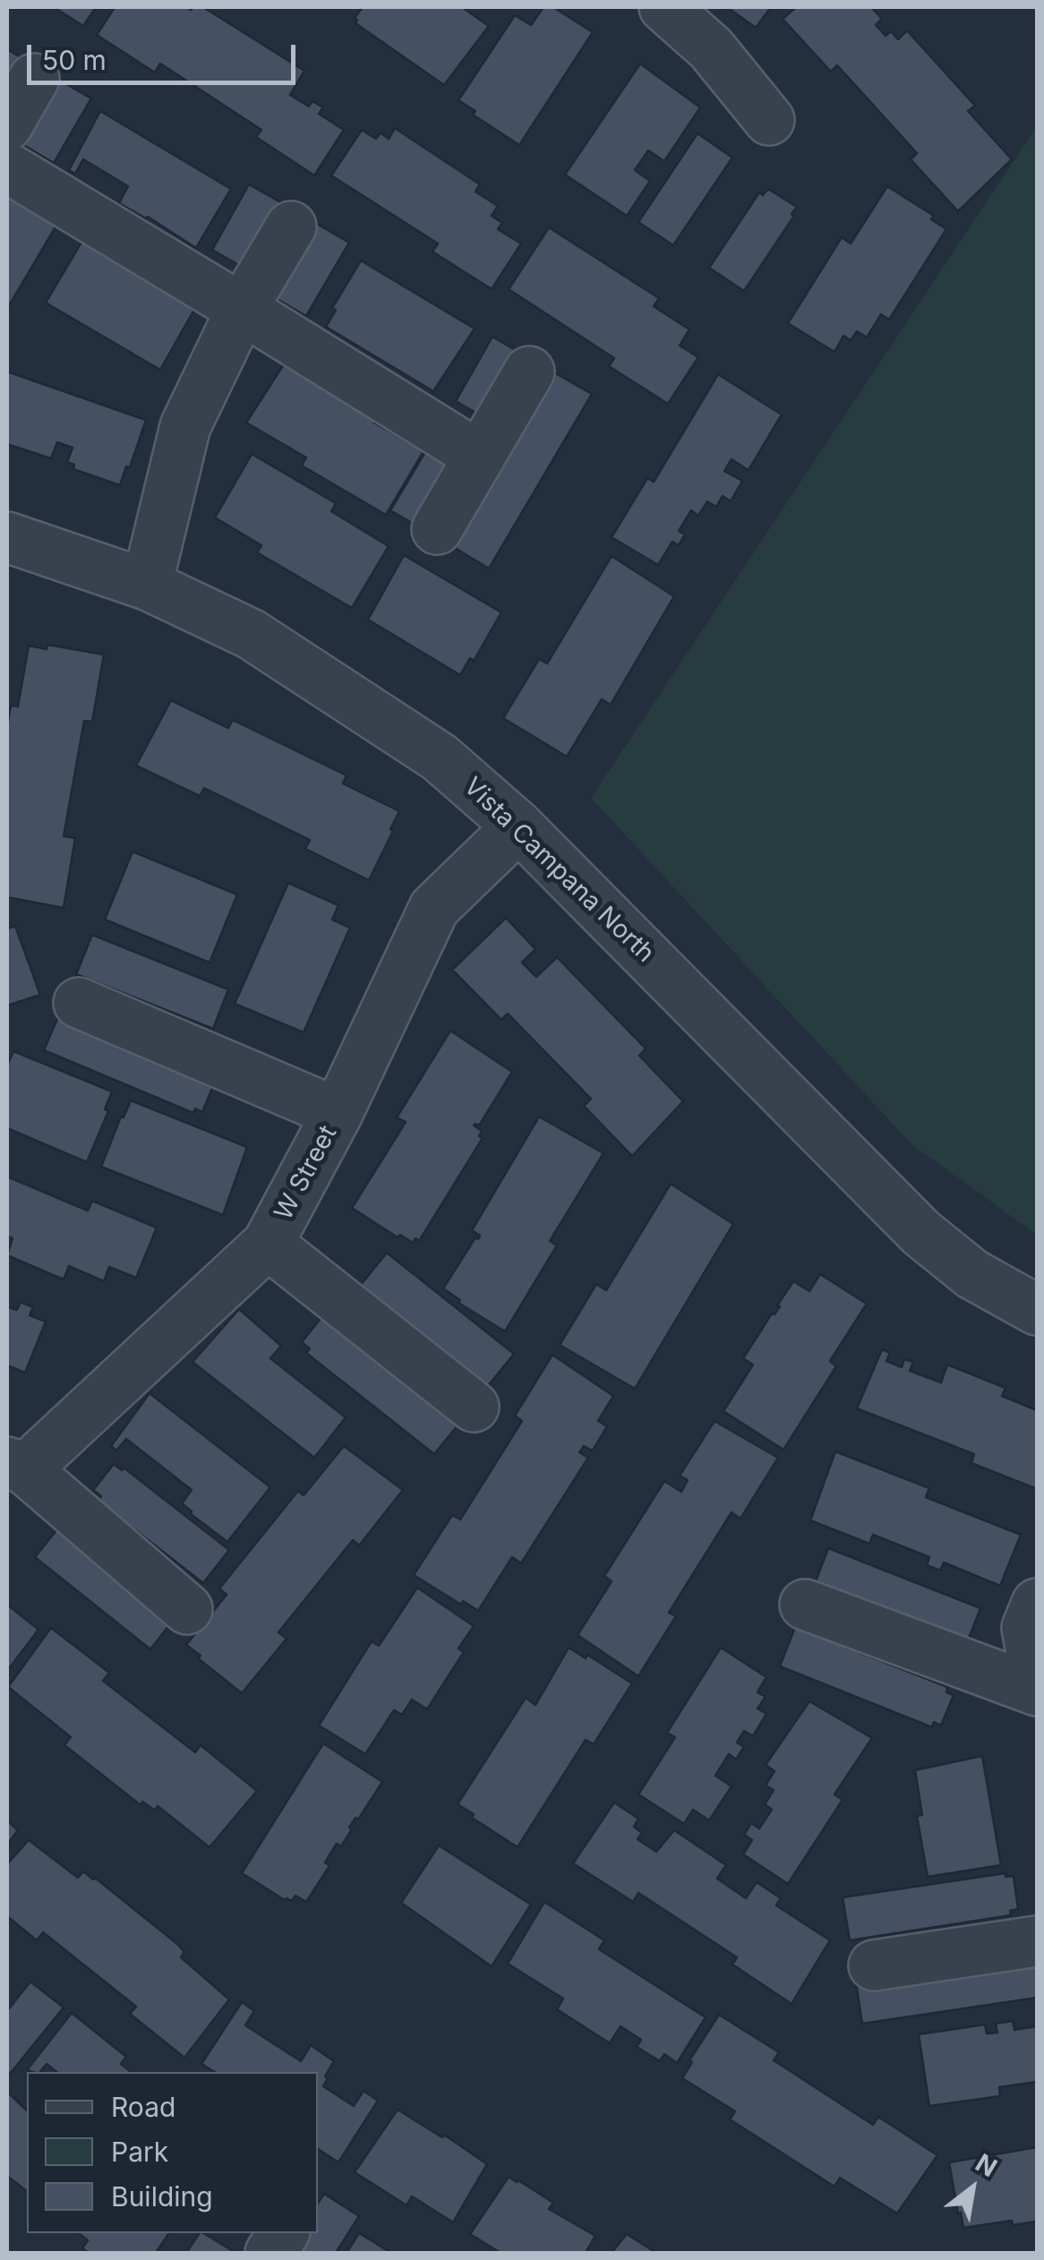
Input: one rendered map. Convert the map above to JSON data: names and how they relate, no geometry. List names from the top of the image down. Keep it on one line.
{"streets":{"street":["Vista Campana North","W Street"]},"crossings":[["Vista Campana North","W Street"]],"legend":["Road","Park","Building"],"scale_bar":"50 m","north":"top right"}
